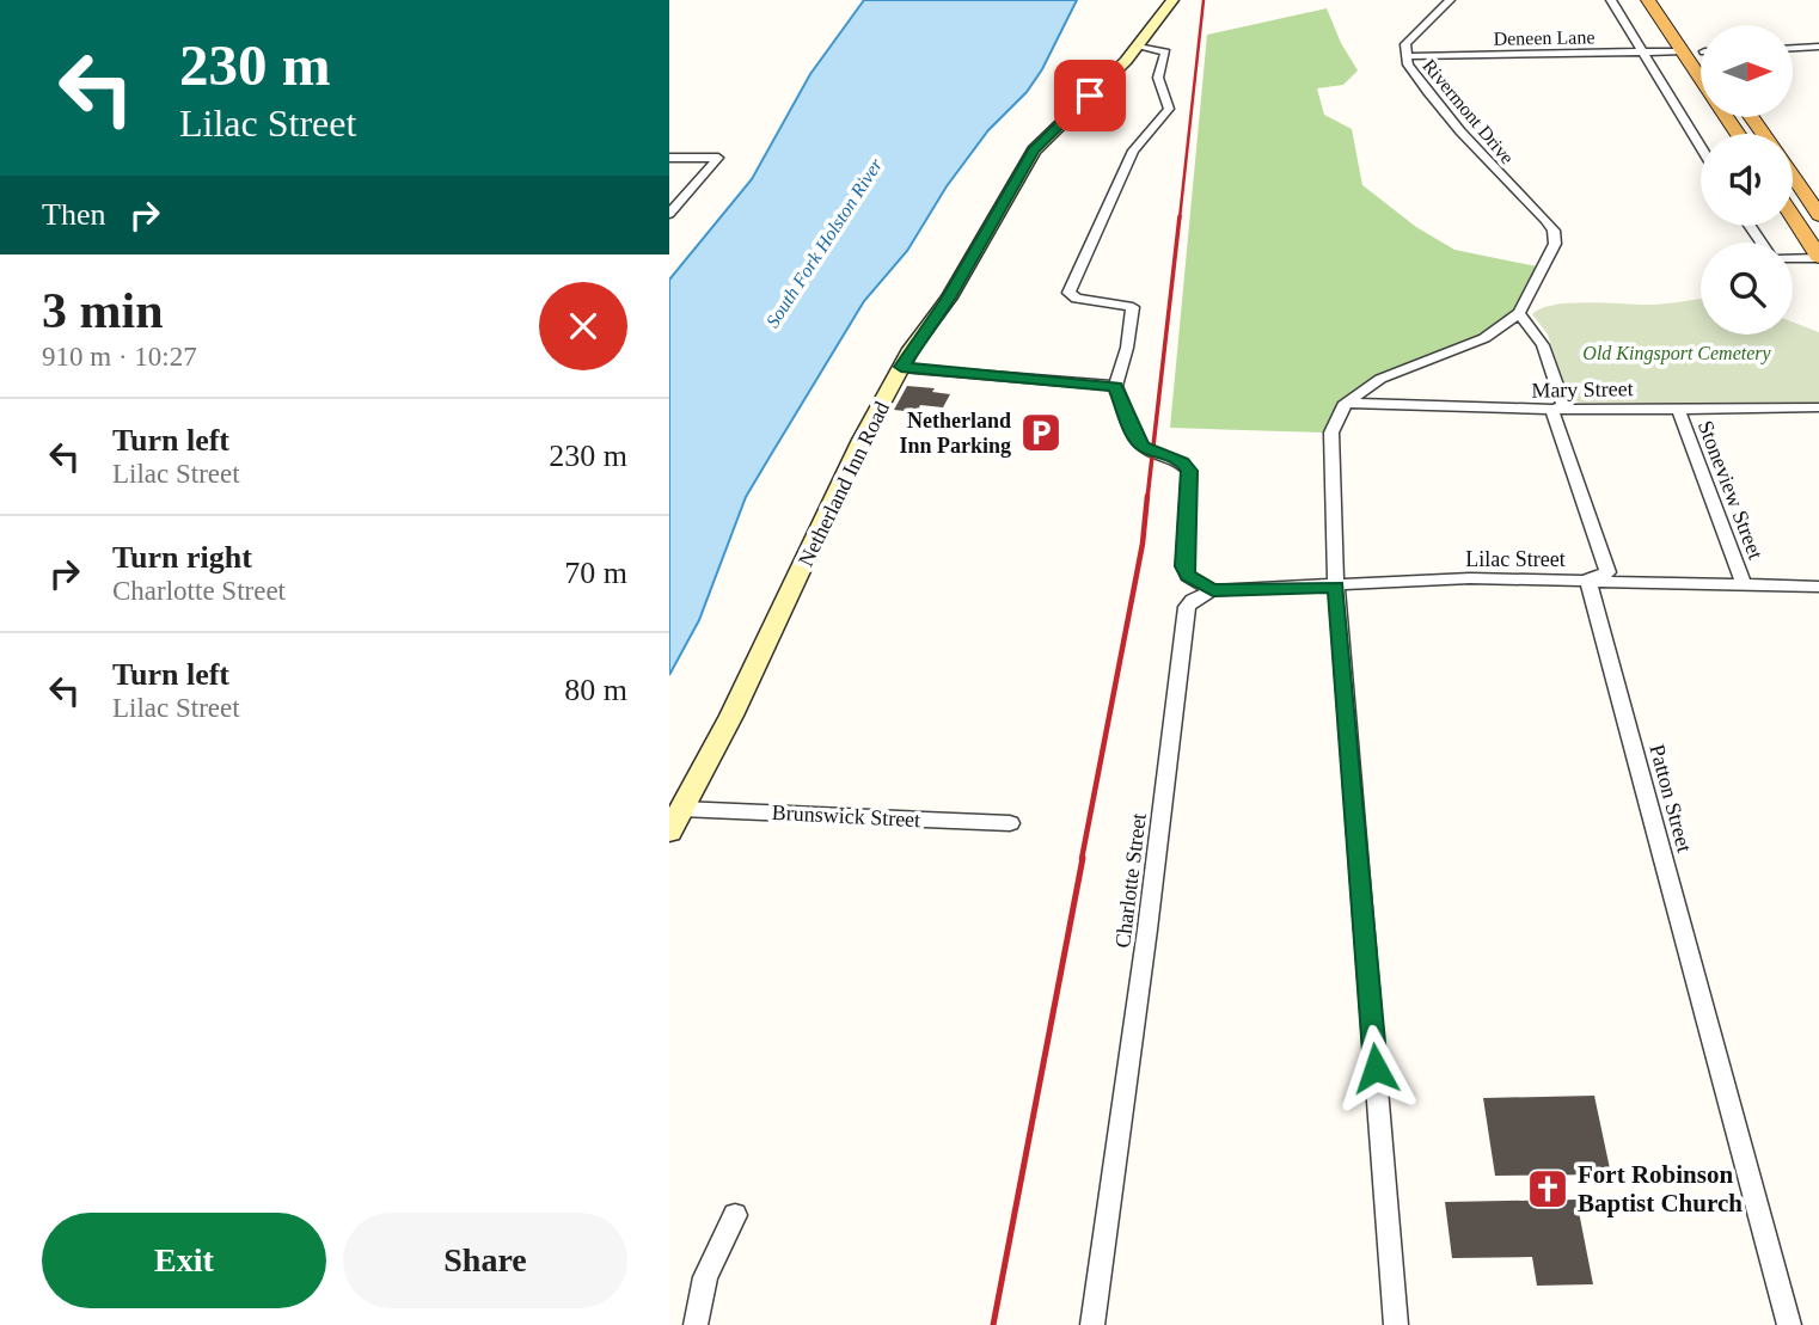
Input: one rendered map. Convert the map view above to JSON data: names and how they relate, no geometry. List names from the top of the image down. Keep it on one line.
{"streets":{"main road":["Netherland Inn Road"],"street":["Deneen Lane","Rivermont Drive","Mary Street","Stoneview Street","Lilac Street","Patton Street","Brunswick Street","Charlotte Street"]},"crossings":[["Deneen Lane","Rivermont Drive"],["Mary Street","Stoneview Street"],["Netherland Inn Road","Brunswick Street"],["Stoneview Street","Lilac Street"],["Lilac Street","Patton Street"],["Lilac Street","Charlotte Street"]],"water":["South Fork Holston River"],"parks":["Old Kingsport Cemetery"],"places":{"parking":["Netherland Inn Parking"],"church":["Fort Robinson Baptist Church"]},"north":"right","page":{"turn":["230 m","Lilac Street"],"then":"Then","heading":["3 min","910 m · 10:27"],"list":[{"name":"Turn left","note":"Lilac Street","value":"230 m"},{"name":"Turn right","note":"Charlotte Street","value":"70 m"},{"name":"Turn left","note":"Lilac Street","value":"80 m"}],"buttons":["Exit","Share"]}}
